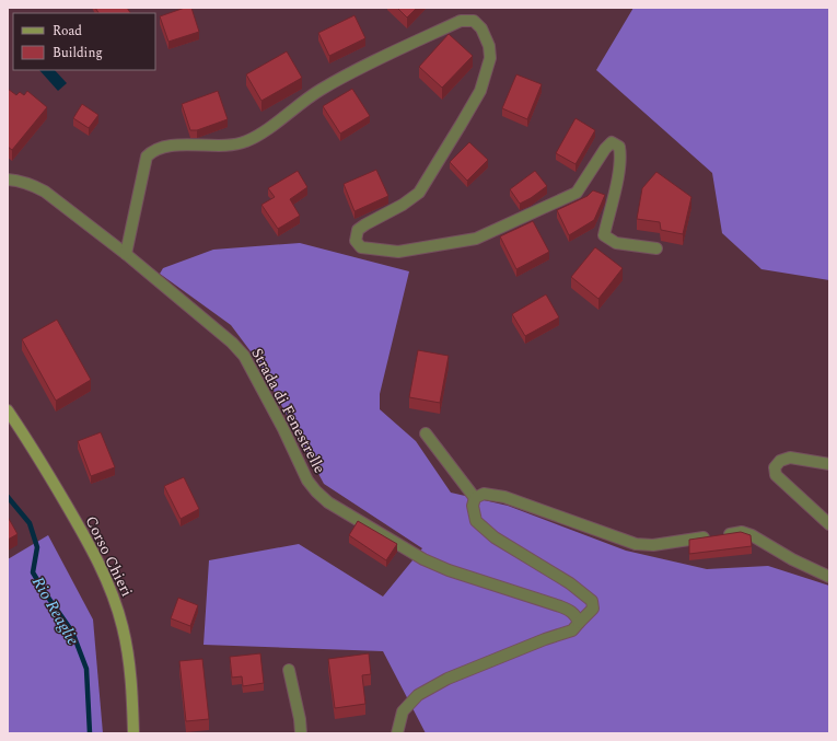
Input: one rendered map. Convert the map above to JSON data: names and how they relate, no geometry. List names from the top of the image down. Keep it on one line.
{"streets":{"main road":["Corso Chieri"],"street":["Strada di Fenestrelle"]},"water":["Rio Reaglie"],"legend":["Road","Building"]}
